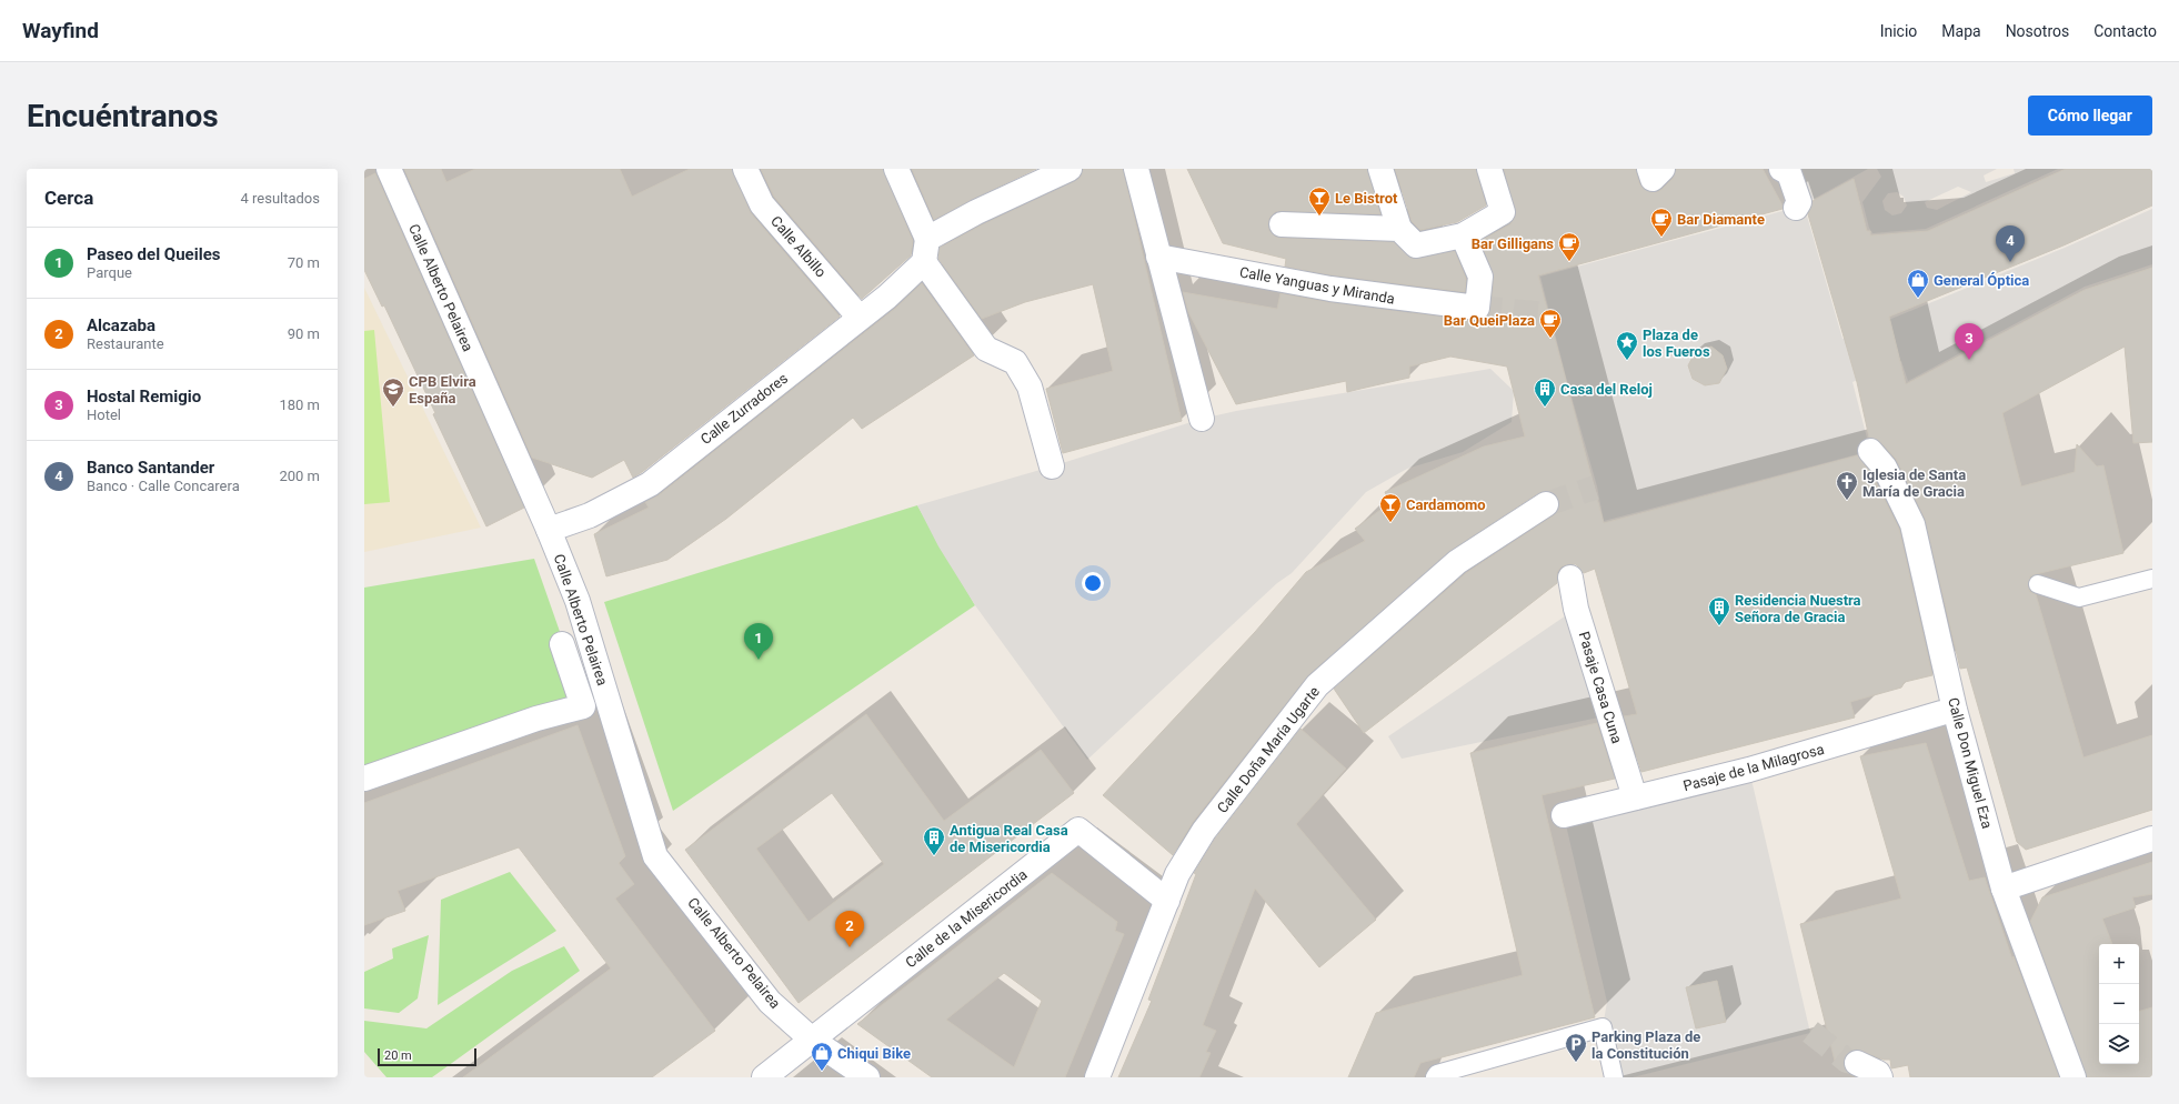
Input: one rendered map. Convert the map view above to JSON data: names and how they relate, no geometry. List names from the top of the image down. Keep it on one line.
{"streets":{"street":["Calle Albillo","Calle Yanguas y Miranda","Calle Alberto Pelairea","Calle Zurradores","Pasaje Casa Cuna","Calle Doña María Ugarte","Calle Don Miguel Eza","Pasaje de la Milagrosa","Calle de la Misericordia"]},"crossings":[["Calle Albillo","Calle Zurradores"],["Calle Alberto Pelairea","Calle Zurradores"],["Calle Alberto Pelairea","Calle de la Misericordia"],["Pasaje Casa Cuna","Pasaje de la Milagrosa"],["Calle Doña María Ugarte","Calle de la Misericordia"]],"places":{"bar":["Le Bistrot","Cardamomo"],"cafe":["Bar Diamante","Bar Gilligans","Bar QueiPlaza"],"shop":["General Óptica","Chiqui Bike"],"place":["Plaza de los Fueros"],"school or university":["CPB Elvira España"],"building":["Casa del Reloj","Residencia Nuestra Señora de Gracia","Antigua Real Casa de Misericordia"],"church":["Iglesia de Santa María de Gracia"],"parking":["Parking Plaza de la Constitución"]},"scale_bar":"20 m","page":{"header":"Wayfind","nav":["Inicio","Mapa","Nosotros","Contacto"],"buttons":"Cómo llegar","title":"Encuéntranos","heading":["Cerca","4 resultados"],"pins":["4","3","1","2"],"list":[{"mark":"1","name":"Paseo del Queiles","note":"Parque","value":"70 m"},{"mark":"2","name":"Alcazaba","note":"Restaurante","value":"90 m"},{"mark":"3","name":"Hostal Remigio","note":"Hotel","value":"180 m"},{"mark":"4","name":"Banco Santander","note":"Banco · Calle Concarera","value":"200 m"}],"map_buttons":["+","−"],"scale":"20 m"}}
